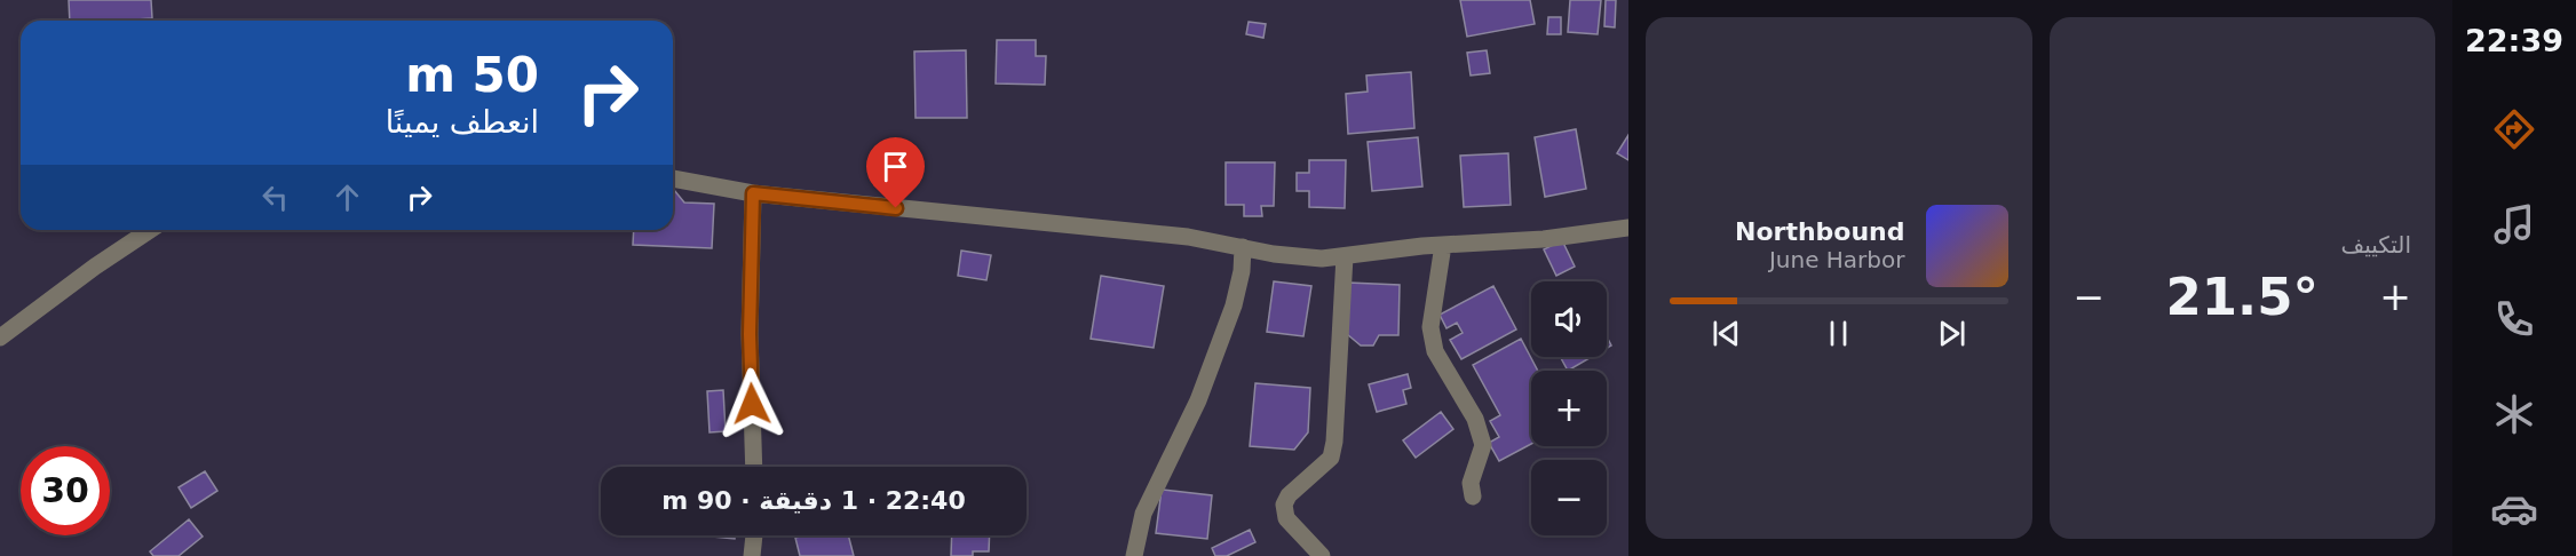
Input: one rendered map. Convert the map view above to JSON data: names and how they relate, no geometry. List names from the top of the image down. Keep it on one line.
{"page":{"tabs":"22:39","tile":"التكييف","turn":["50 m","انعطف يمينًا"],"song":["Northbound","June Harbor"],"heat":["−","21.5°","+"],"map_buttons":["+","−"],"limit":"30","trip":"22:40 · 1 دقيقة · 90 m"}}
